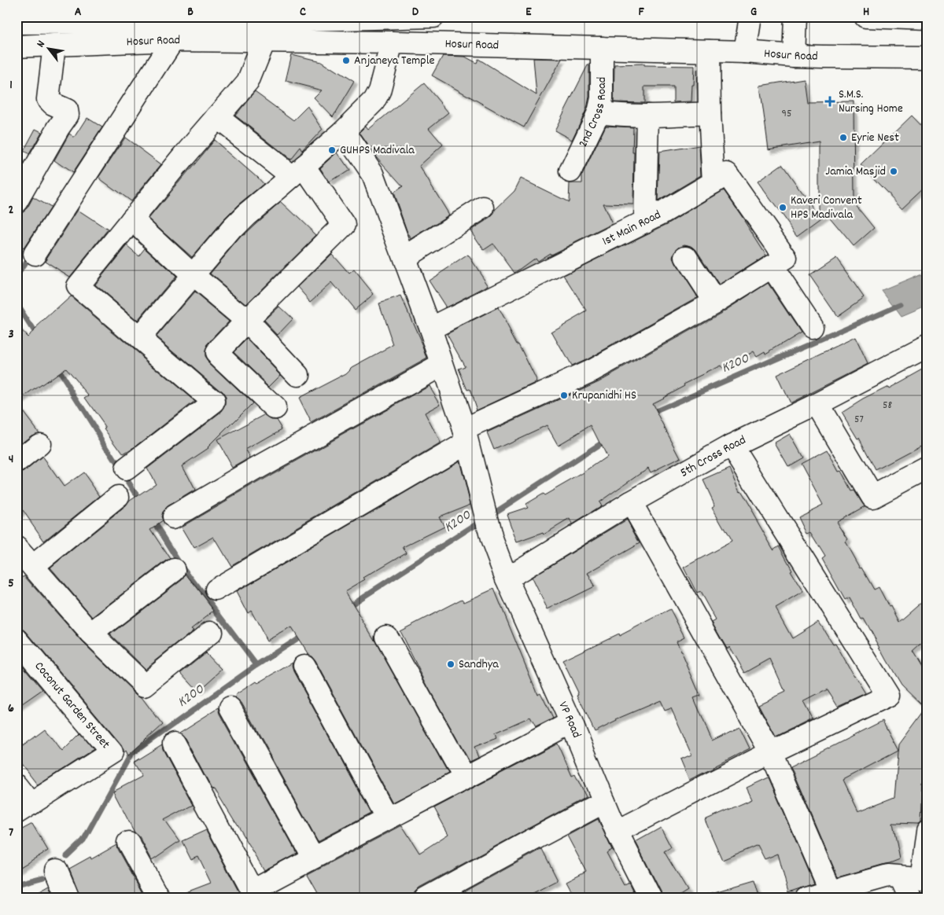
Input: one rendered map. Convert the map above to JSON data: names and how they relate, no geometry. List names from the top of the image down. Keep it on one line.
{"streets":{"main road":["Hosur Road","2nd Cross Road","1st Main Road","5th Cross Road","Coconut Garden Street","VP Road"]},"crossings":[["Hosur Road","2nd Cross Road"],["1st Main Road","VP Road"],["5th Cross Road","VP Road"]],"water":["K200"],"places":{"other":["Anjaneya Temple","Eyrie Nest","GUHPS Madivala","Jamia Masjid","Kaveri Convent HPS Madivala","Krupanidhi HS","Sandhya"],"health":["S.M.S. Nursing Home"]},"house_numbers":["95","58","57"],"north":"top left","grid":{"columns":["A","B","C","D","E","F","G","H"],"rows":["1","2","3","4","5","6","7"]}}
